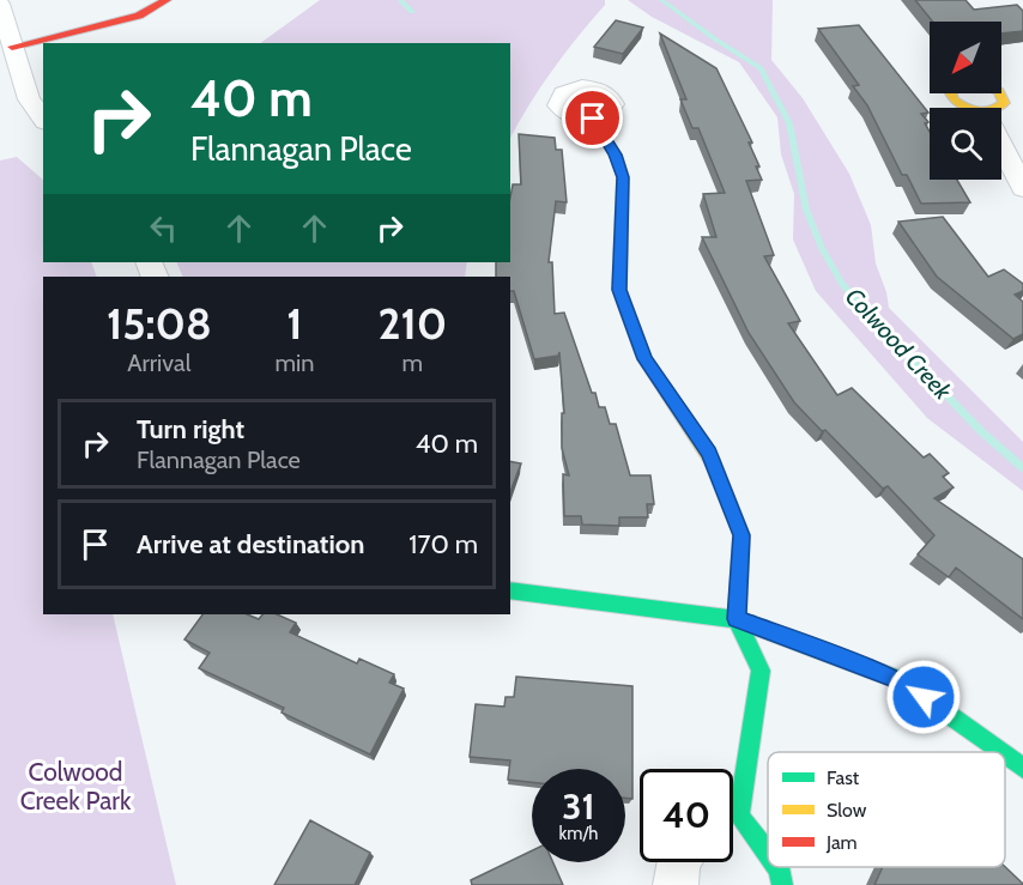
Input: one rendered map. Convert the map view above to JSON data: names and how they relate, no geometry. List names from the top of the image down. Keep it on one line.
{"water":["Colwood Creek"],"parks":["Colwood Creek Park"],"legend":["Fast","Slow","Jam"],"north":"bottom left","page":{"turn":["40 m","Flannagan Place"],"eta":["15:08","Arrival","1","min","210","m"],"list":[{"name":"Turn right","note":"Flannagan Place","value":"40 m"},{"name":"Arrive at destination","value":"170 m"}],"speed":"31 km/h","limit":"40"}}
